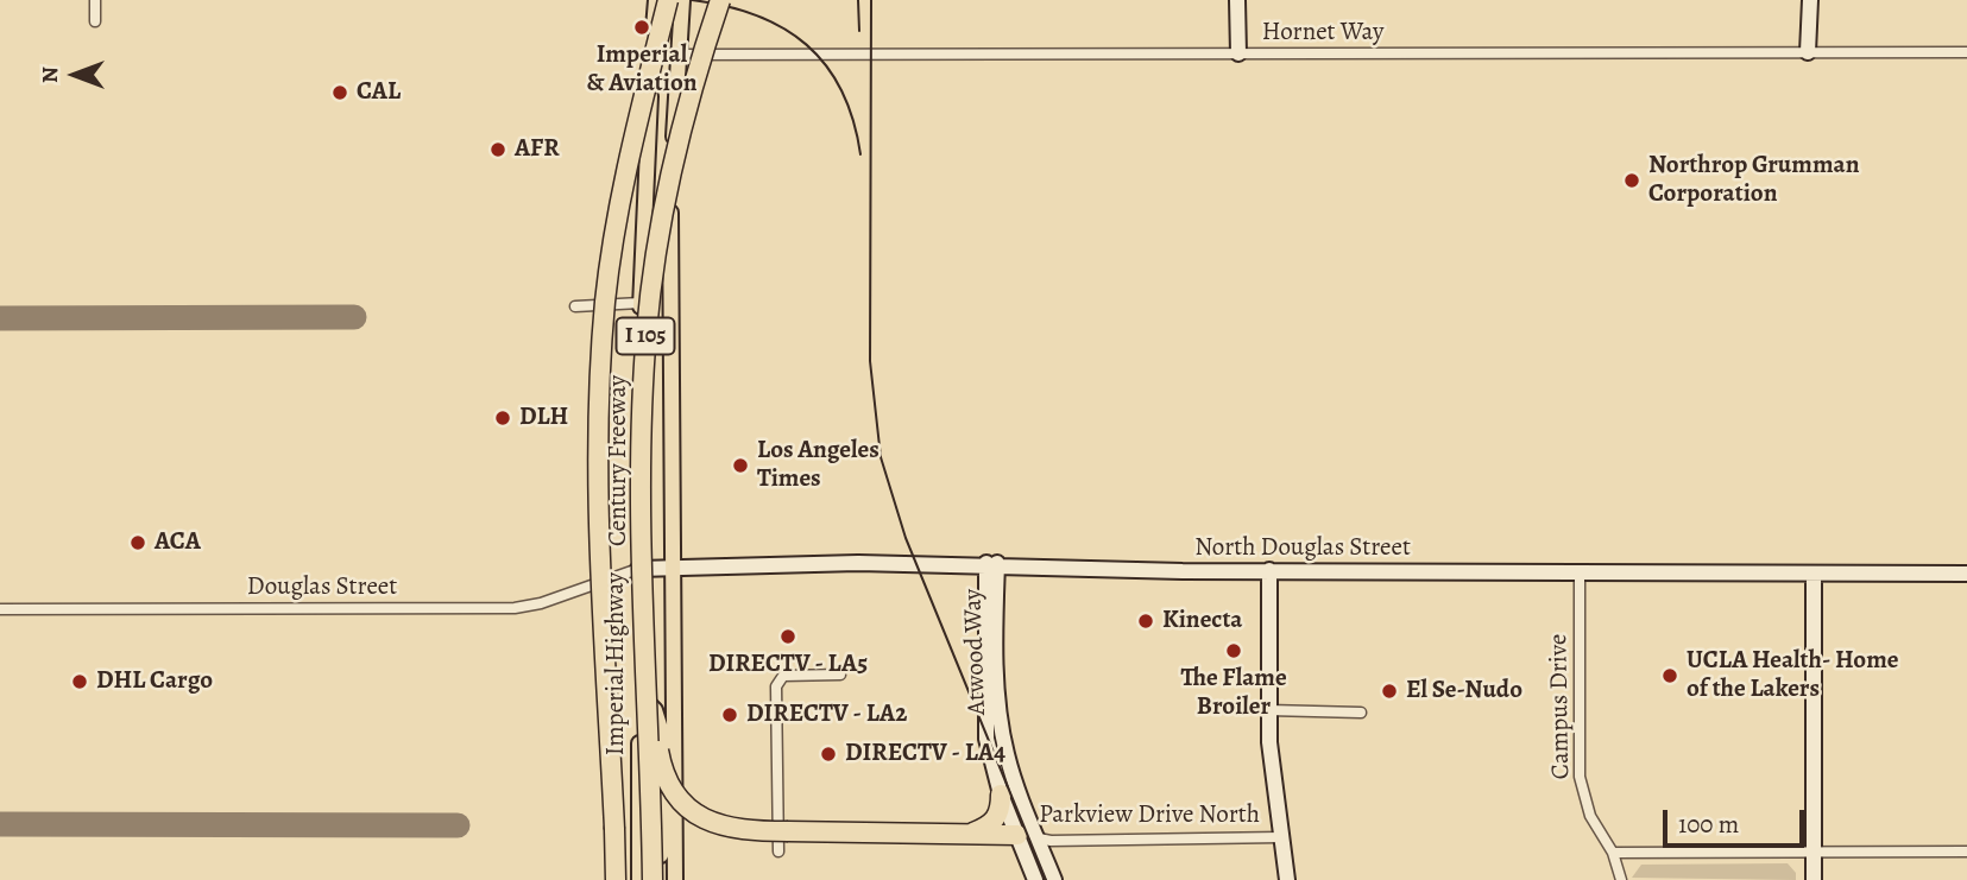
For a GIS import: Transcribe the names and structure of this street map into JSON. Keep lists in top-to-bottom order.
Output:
{
  "streets": {
    "highway": ["I 105", "Century Freeway"],
    "main road": ["Imperial Highway"],
    "street": [
      "Hornet Way",
      "North Douglas Street",
      "Douglas Street",
      "Atwood Way",
      "Campus Drive",
      "Parkview Drive North"
    ]
  },
  "crossings": [
    ["Century Freeway", "Imperial Highway"],
    ["North Douglas Street", "Douglas Street"],
    ["North Douglas Street", "Atwood Way"],
    ["North Douglas Street", "Imperial Highway"],
    ["North Douglas Street", "Campus Drive"],
    ["Douglas Street", "Imperial Highway"],
    ["Atwood Way", "Parkview Drive North"]
  ],
  "places": [
    "Imperial & Aviation",
    "CAL",
    "AFR",
    "Northrop Grumman Corporation",
    "DLH",
    "Los Angeles Times",
    "ACA",
    "Kinecta",
    "DIRECTV - LA5",
    "The Flame Broiler",
    "UCLA Health- Home of the Lakers",
    "DHL Cargo",
    "El Se-Nudo",
    "DIRECTV - LA2",
    "DIRECTV - LA4"
  ],
  "scale_bar": "100 m",
  "north": "left"
}
